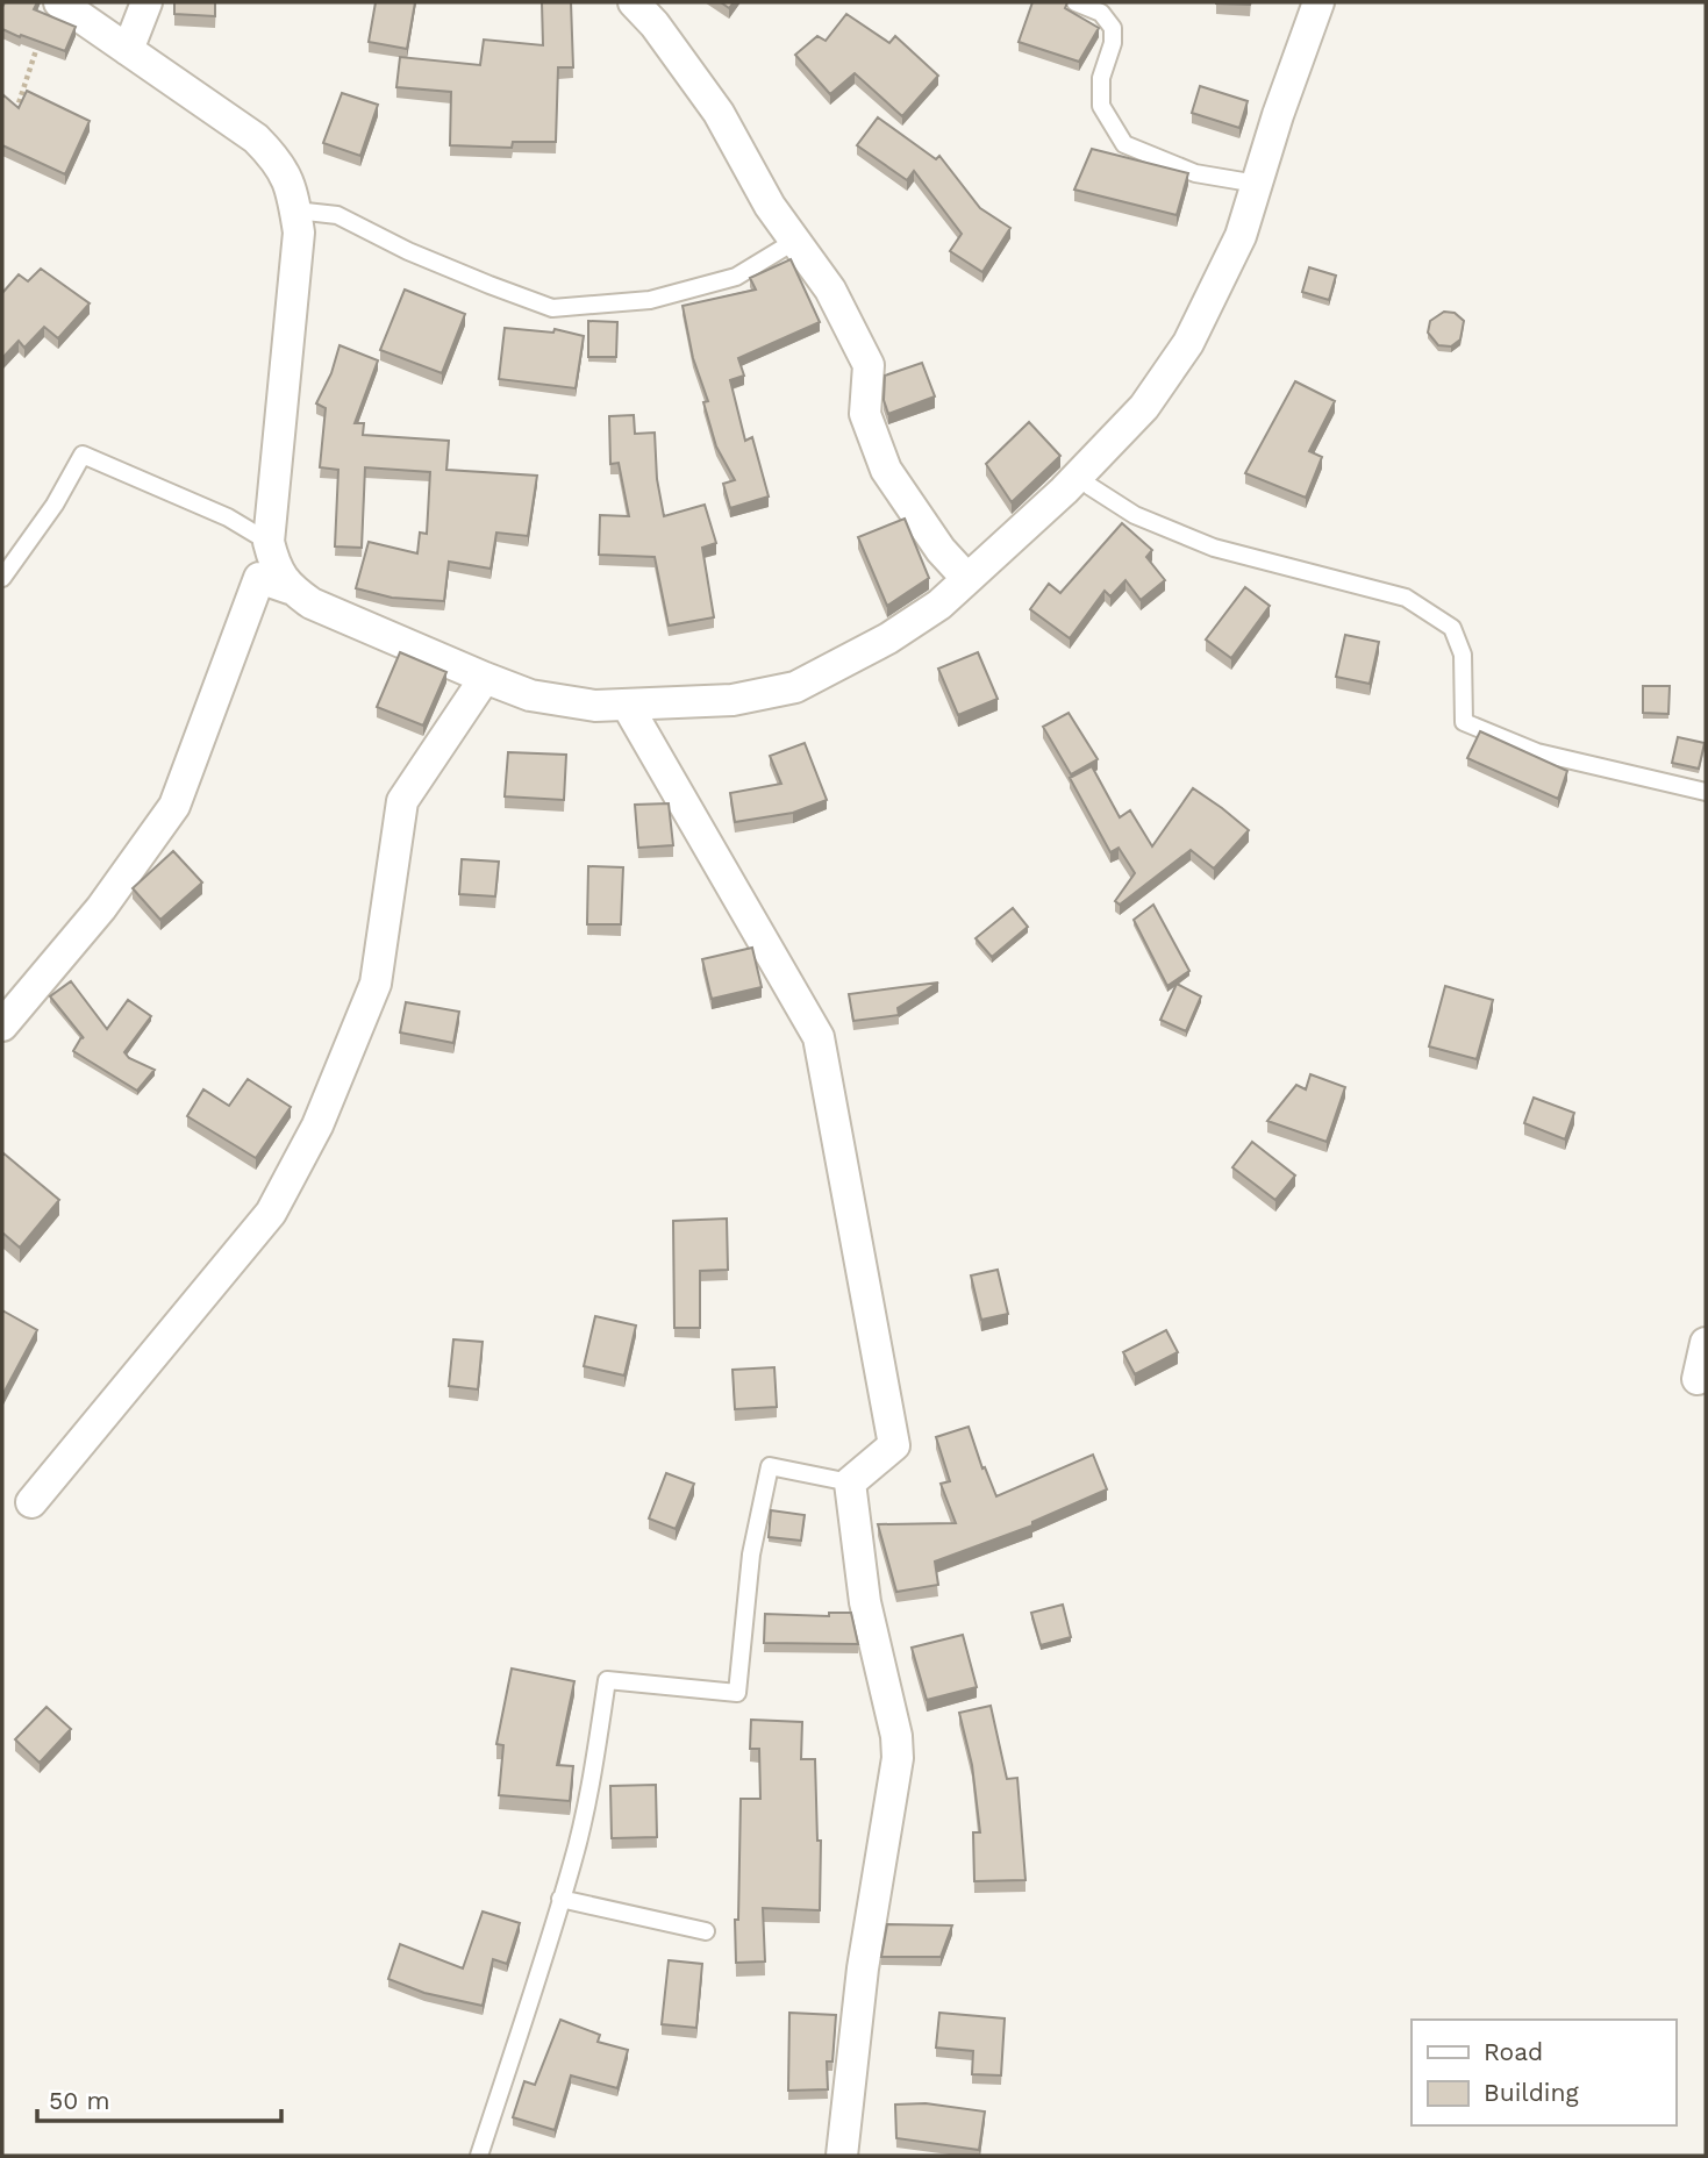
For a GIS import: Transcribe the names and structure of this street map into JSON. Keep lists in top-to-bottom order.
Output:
{
  "legend": ["Road", "Building"],
  "scale_bar": "50 m"
}
